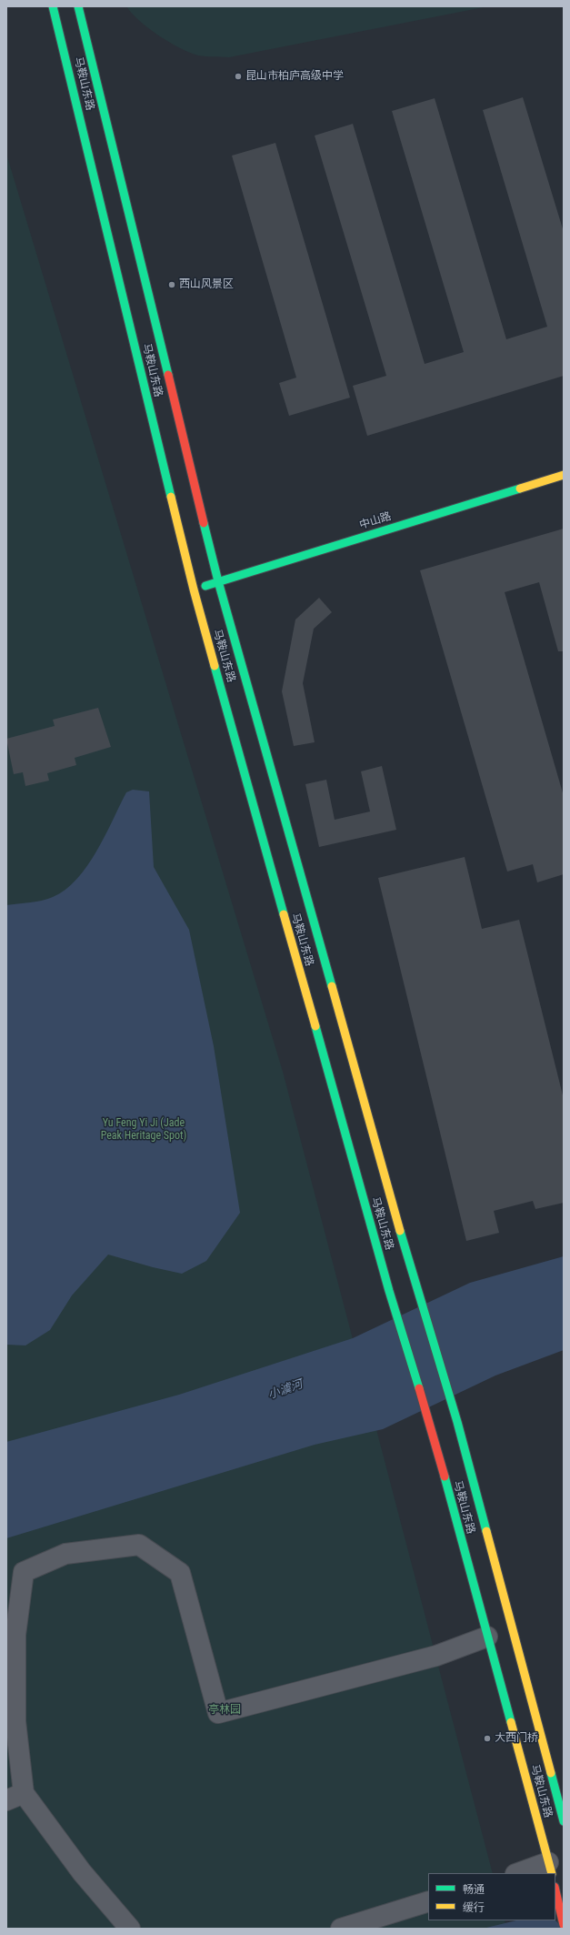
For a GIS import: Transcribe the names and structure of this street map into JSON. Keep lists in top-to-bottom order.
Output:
{
  "streets": {
    "main road": ["马鞍山东路", "中山路"]
  },
  "crossings": [
    ["马鞍山东路", "中山路"]
  ],
  "water": ["小澞河"],
  "parks": ["Yu Feng Yi Ji (Jade Peak Heritage Spot)", "亭林园"],
  "places": ["昆山市柏庐高级中学", "西山风景区", "大西门桥"],
  "legend": ["畅通", "缓行"]
}
